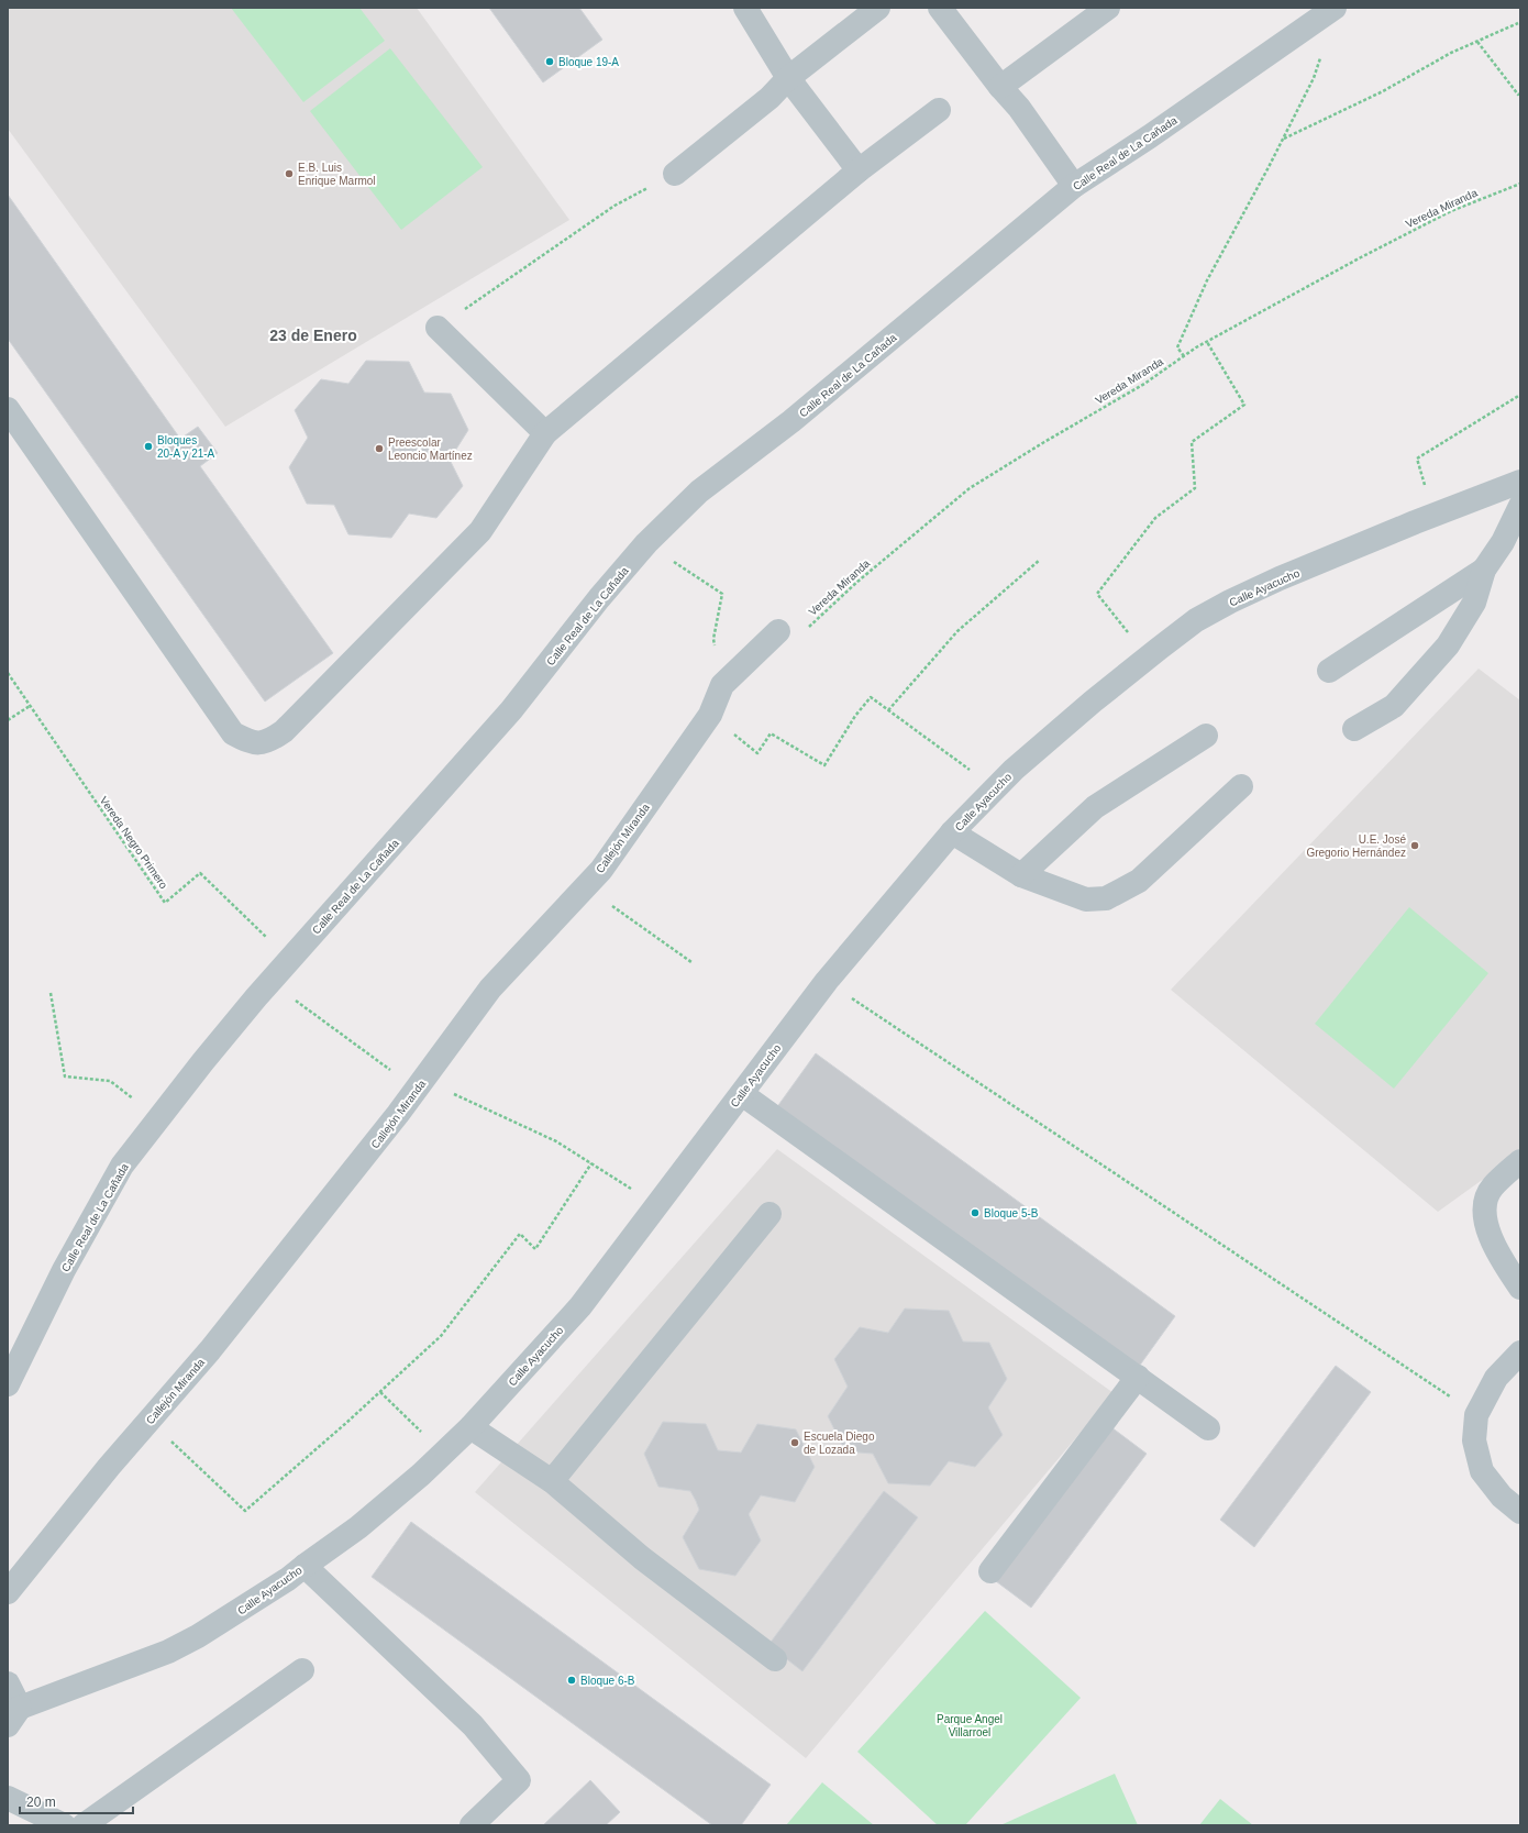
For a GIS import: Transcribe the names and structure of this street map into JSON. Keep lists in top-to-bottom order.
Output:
{
  "streets": {
    "street": ["Calle Real de La Cañada", "Calle Ayacucho", "Callejón Miranda"],
    "path": ["Vereda Miranda", "Vereda Negro Primero"]
  },
  "crossings": [
    ["Calle Real de La Cañada", "Vereda Negro Primero"],
    ["Vereda Miranda", "Callejón Miranda"]
  ],
  "districts": ["23 de Enero"],
  "parks": ["Parque Angel Villarroel"],
  "places": [
    "Bloque 19-A",
    "E.B. Luis Enrique Marmol",
    "Bloques 20-A y 21-A",
    "Preescolar Leoncio Martínez",
    "U.E. José Gregorio Hernández",
    "Bloque 5-B",
    "Escuela Diego de Lozada",
    "Bloque 6-B"
  ],
  "scale_bar": "20 m"
}
